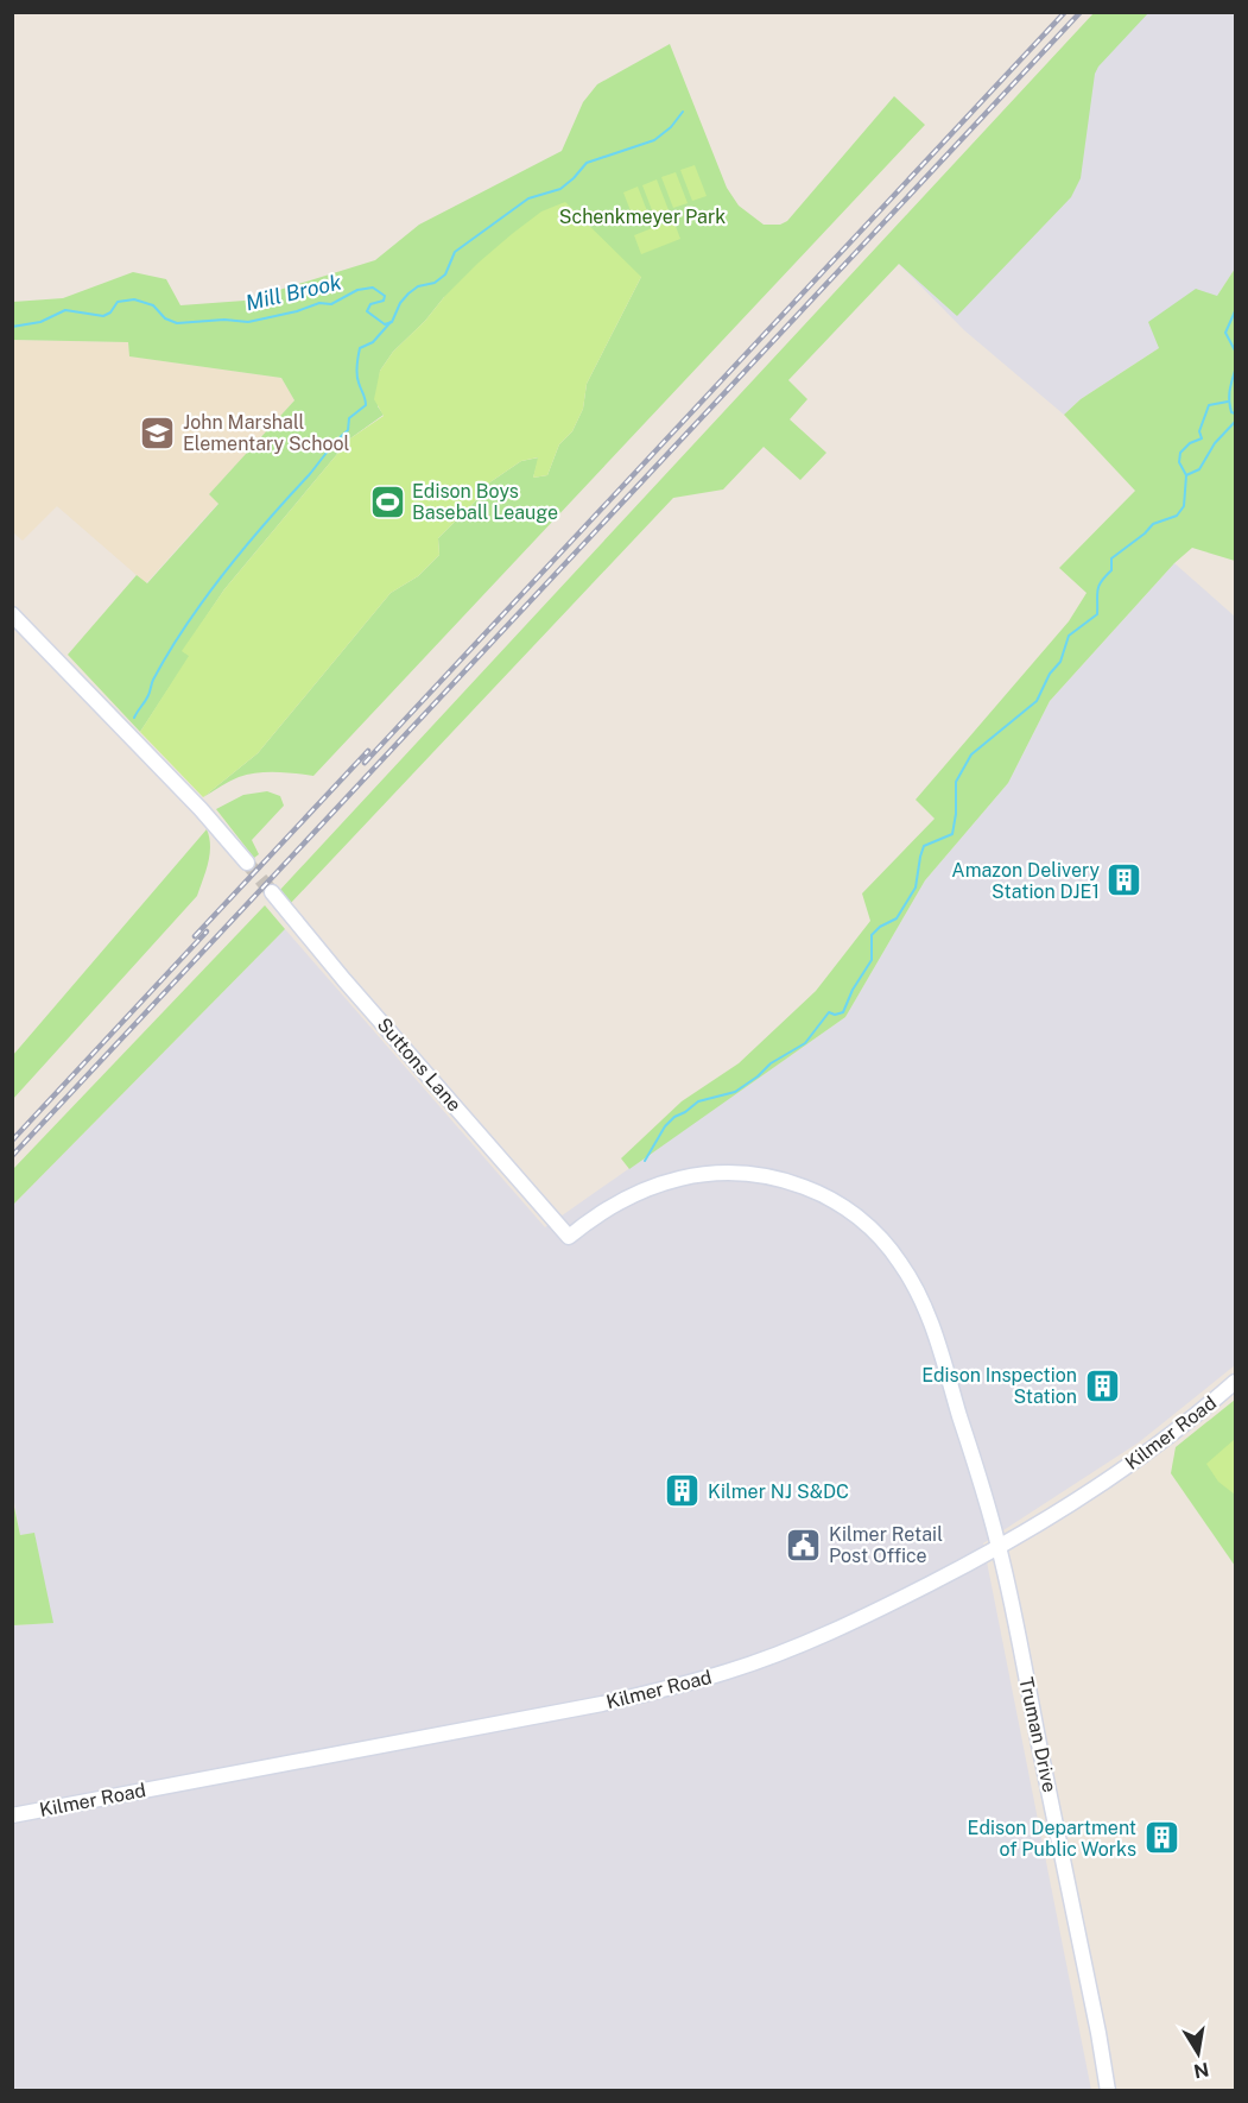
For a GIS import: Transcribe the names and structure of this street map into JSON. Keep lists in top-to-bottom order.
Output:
{
  "streets": {
    "street": ["Suttons Lane", "Kilmer Road", "Truman Drive"]
  },
  "crossings": [
    ["Suttons Lane", "Truman Drive"],
    ["Kilmer Road", "Truman Drive"]
  ],
  "water": ["Mill Brook"],
  "parks": ["Schenkmeyer Park"],
  "places": {
    "school or university": ["John Marshall Elementary School"],
    "sports": ["Edison Boys Baseball Leauge"],
    "building": [
      "Amazon Delivery Station DJE1",
      "Edison Inspection Station",
      "Kilmer NJ S&DC",
      "Edison Department of Public Works"
    ],
    "public building": ["Kilmer Retail Post Office"]
  },
  "north": "bottom"
}
